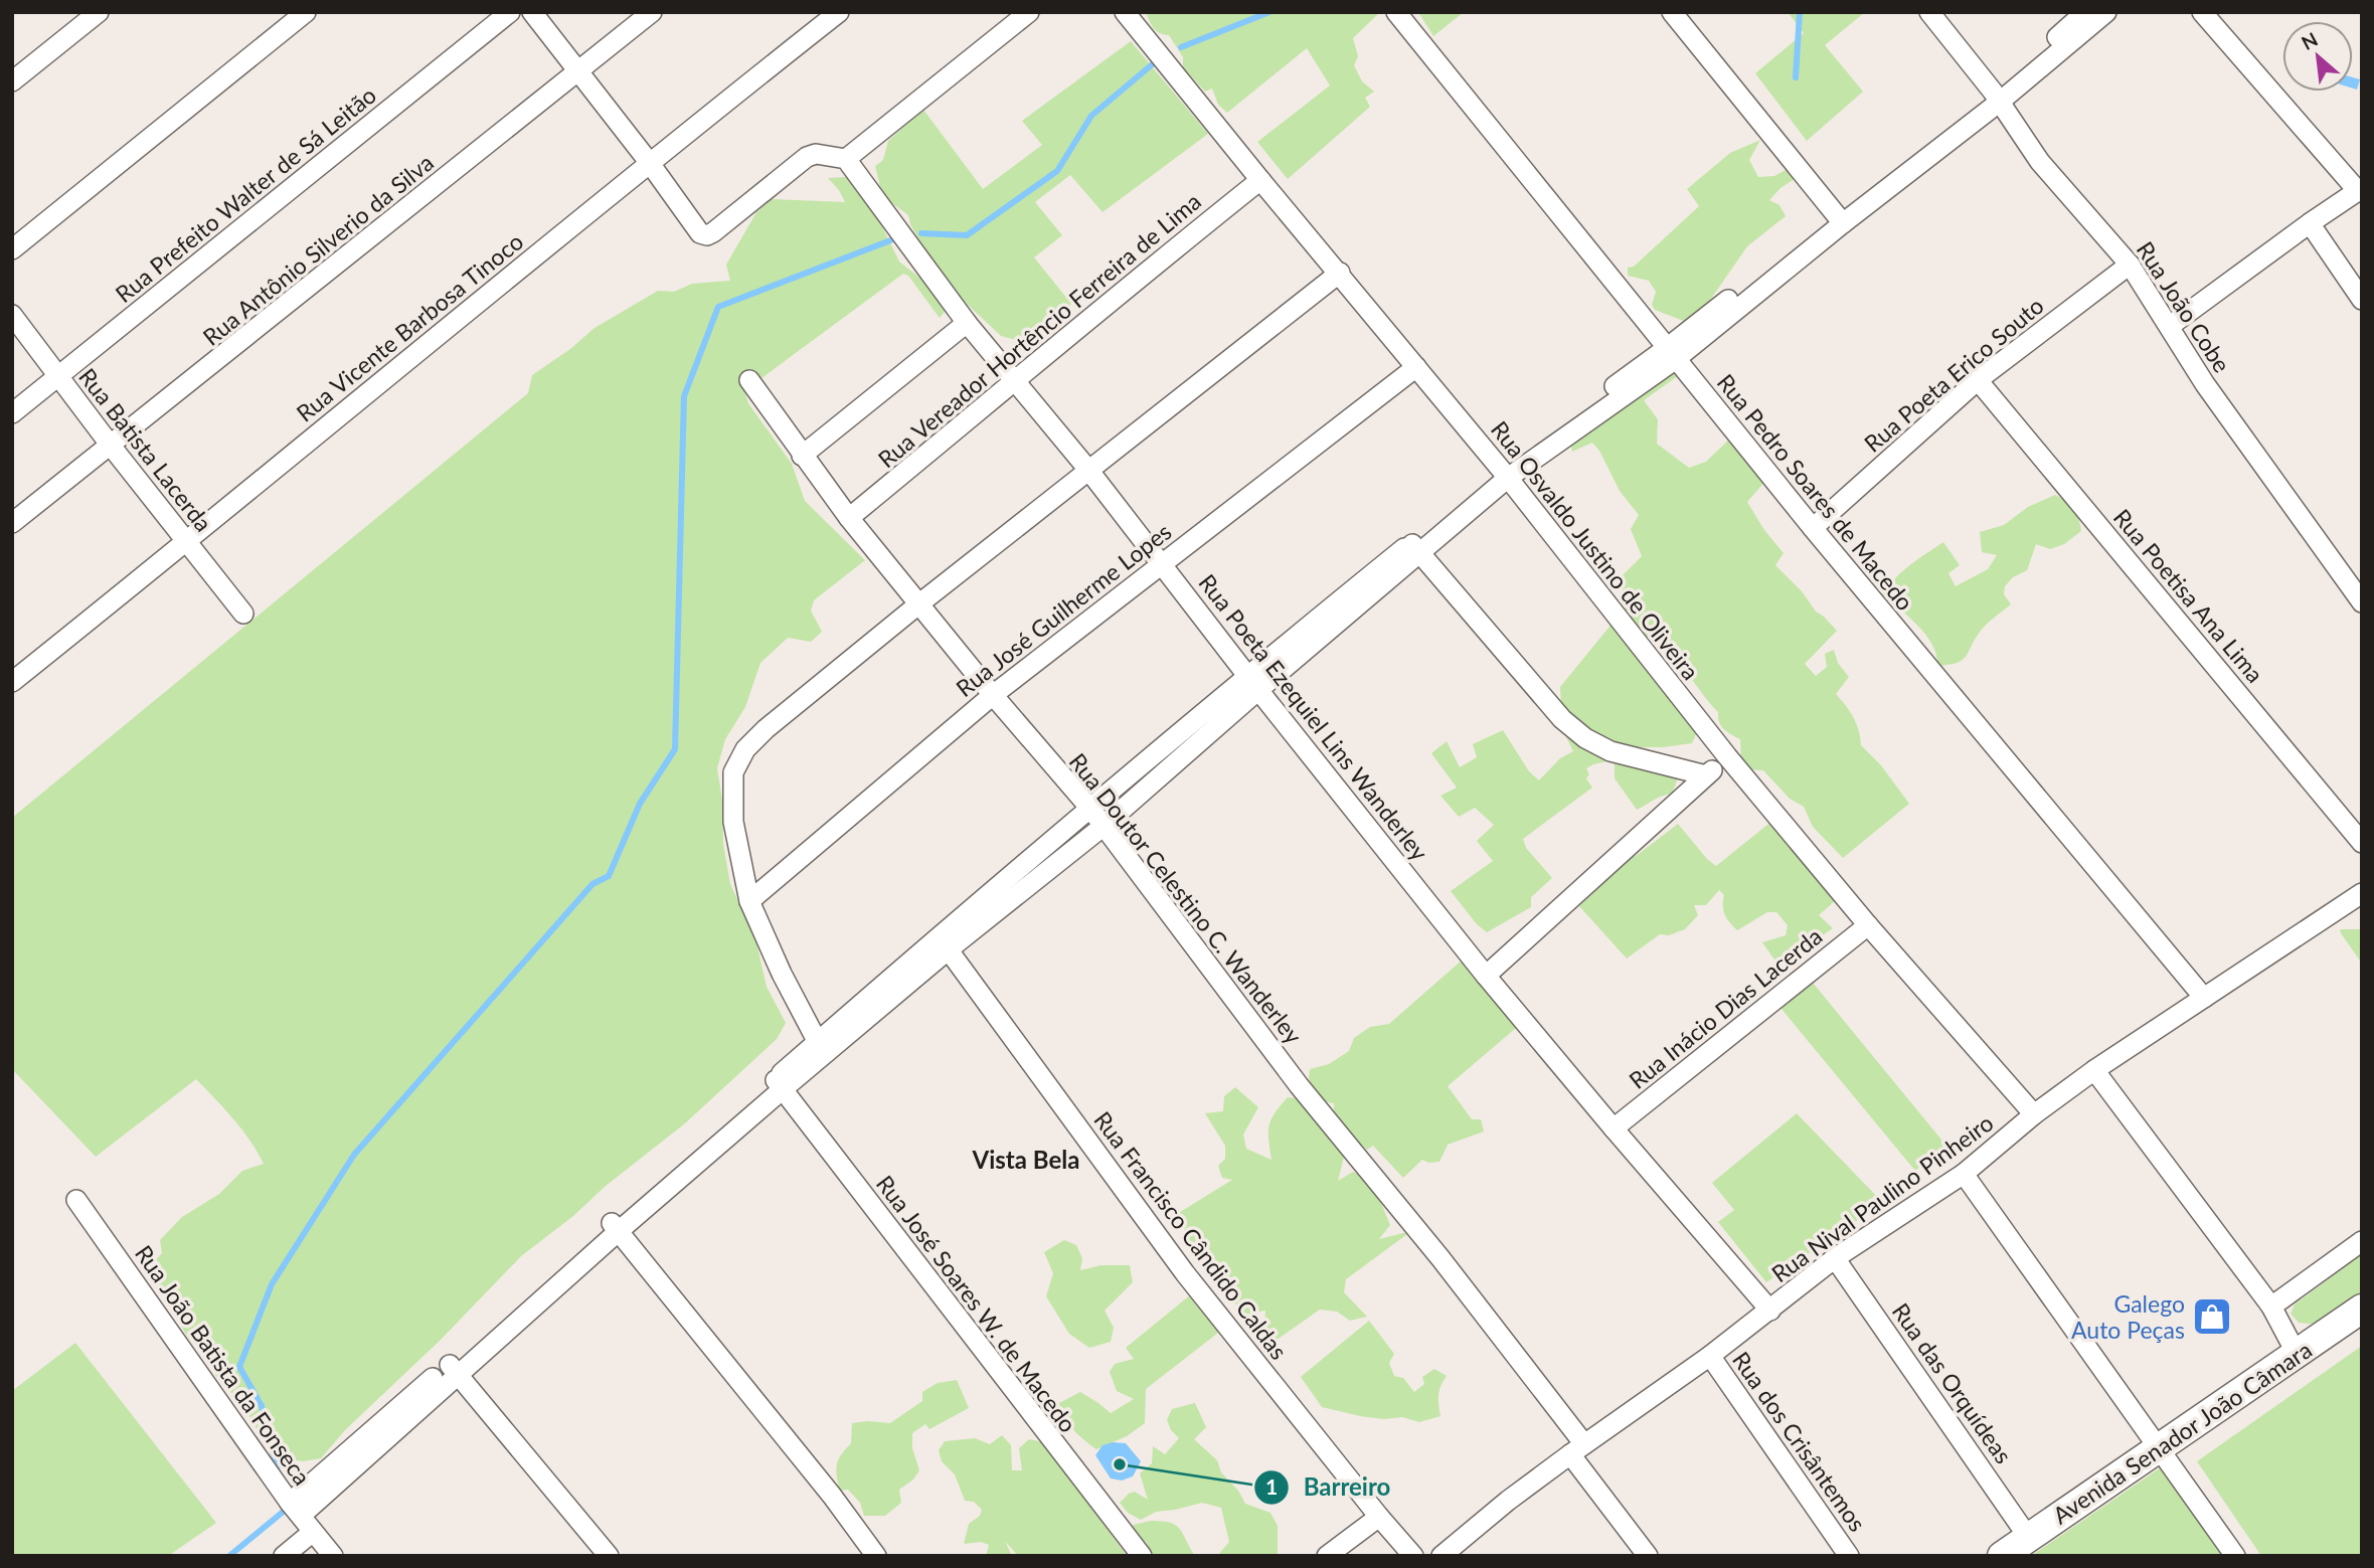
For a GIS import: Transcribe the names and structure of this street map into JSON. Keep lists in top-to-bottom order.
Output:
{
  "streets": {
    "main road": ["Avenida Senador João Câmara"],
    "street": [
      "Rua Prefeito Walter de Sá Leitão",
      "Rua Antônio Silverio da Silva",
      "Rua João Cobe",
      "Rua Vicente Barbosa Tinoco",
      "Rua Vereador Hortêncio Ferreira de Lima",
      "Rua Poeta Erico Souto",
      "Rua Batista Lacerda",
      "Rua Pedro Soares de Macedo",
      "Rua Osvaldo Justino de Oliveira",
      "Rua Poetisa Ana Lima",
      "Rua José Guilherme Lopes",
      "Rua Poeta Ezequiel Lins Wanderley",
      "Rua Doutor Celestino C. Wanderley",
      "Rua Inácio Dias Lacerda",
      "Rua Nival Paulino Pinheiro",
      "Rua Francisco Cândido Caldas",
      "Rua José Soares W. de Macedo",
      "Rua João Batista da Fonseca",
      "Rua das Orquídeas",
      "Rua dos Crisântemos"
    ]
  },
  "crossings": [
    ["Rua Prefeito Walter de Sá Leitão", "Rua Batista Lacerda"],
    ["Rua Antônio Silverio da Silva", "Rua Batista Lacerda"],
    ["Rua João Cobe", "Rua Poeta Erico Souto"],
    ["Rua Vicente Barbosa Tinoco", "Rua Batista Lacerda"],
    ["Rua Vereador Hortêncio Ferreira de Lima", "Rua Osvaldo Justino de Oliveira"],
    ["Rua Vereador Hortêncio Ferreira de Lima", "Rua Poeta Ezequiel Lins Wanderley"],
    ["Rua Vereador Hortêncio Ferreira de Lima", "Rua Doutor Celestino C. Wanderley"],
    ["Rua Poeta Erico Souto", "Rua Pedro Soares de Macedo"],
    ["Rua Poeta Erico Souto", "Rua Poetisa Ana Lima"],
    ["Rua Pedro Soares de Macedo", "Rua Nival Paulino Pinheiro"],
    ["Rua Osvaldo Justino de Oliveira", "Rua José Guilherme Lopes"],
    ["Rua Osvaldo Justino de Oliveira", "Rua Inácio Dias Lacerda"],
    ["Rua Osvaldo Justino de Oliveira", "Rua Nival Paulino Pinheiro"],
    ["Rua José Guilherme Lopes", "Rua Poeta Ezequiel Lins Wanderley"],
    ["Rua José Guilherme Lopes", "Rua Doutor Celestino C. Wanderley"],
    ["Rua Poeta Ezequiel Lins Wanderley", "Rua Inácio Dias Lacerda"],
    ["Rua Poeta Ezequiel Lins Wanderley", "Rua Nival Paulino Pinheiro"],
    ["Rua Doutor Celestino C. Wanderley", "Rua Nival Paulino Pinheiro"],
    ["Rua Nival Paulino Pinheiro", "Rua das Orquídeas"],
    ["Rua Nival Paulino Pinheiro", "Rua dos Crisântemos"],
    ["Rua das Orquídeas", "Avenida Senador João Câmara"]
  ],
  "districts": ["Vista Bela"],
  "places": {
    "shop": ["Galego Auto Peças"],
    "other": ["Barreiro"]
  },
  "north": "top left"
}
